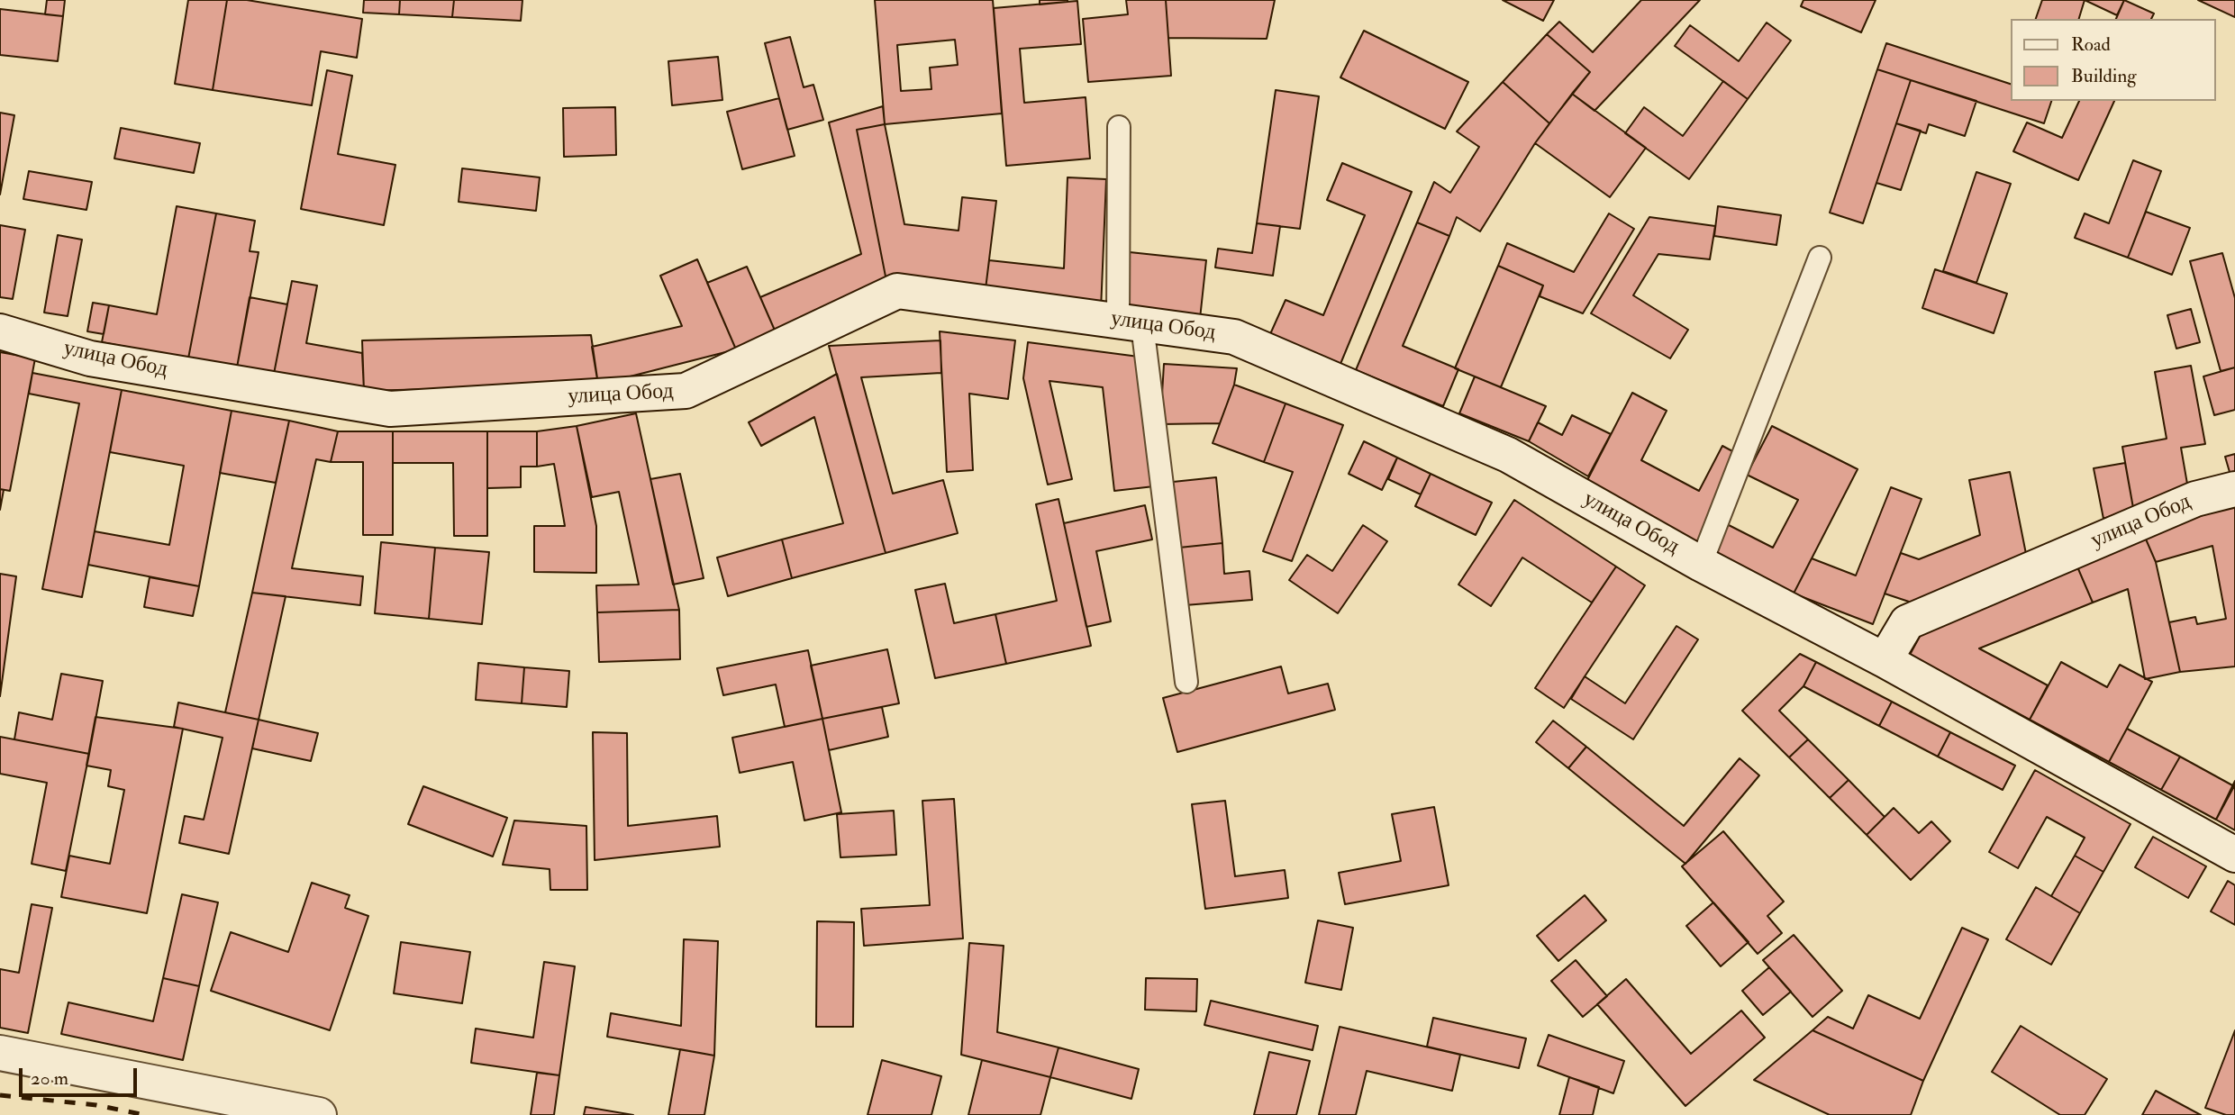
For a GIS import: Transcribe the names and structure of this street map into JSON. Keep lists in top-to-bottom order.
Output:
{
  "streets": {
    "street": ["улица Обод"]
  },
  "legend": ["Road", "Building"],
  "scale_bar": "20 m"
}
